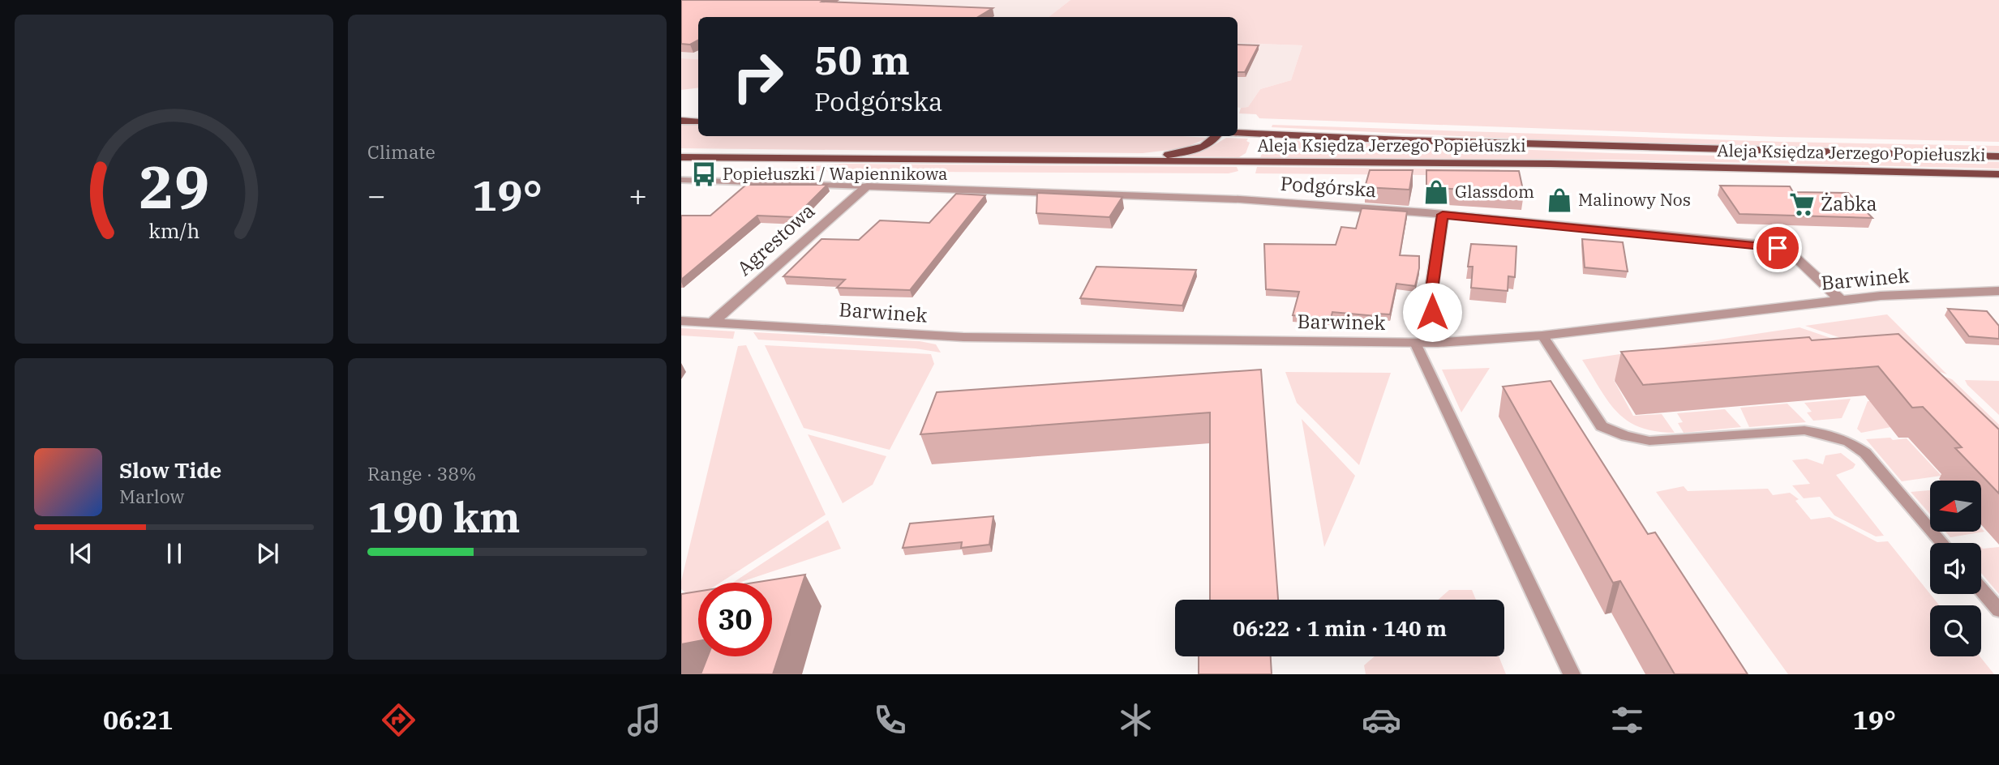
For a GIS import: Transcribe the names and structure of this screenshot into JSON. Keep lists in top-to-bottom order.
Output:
{
  "streets": {
    "main road": ["Aleja Księdza Jerzego Popiełuszki"],
    "street": ["Podgórska", "Agrestowa", "Barwinek"]
  },
  "crossings": [
    ["Podgórska", "Agrestowa"],
    ["Podgórska", "Barwinek"],
    ["Agrestowa", "Barwinek"]
  ],
  "places": {
    "bus stop": ["Popiełuszki / Wapiennikowa"],
    "shop": ["Glassdom", "Malinowy Nos"],
    "supermarket": ["Żabka"]
  },
  "north": "left",
  "page": {
    "tile": [
      "Climate",
      ["Range · 38%", "190 km"]
    ],
    "turn": ["50 m", "Podgórska"],
    "heat": ["−", "19°", "+"],
    "song": ["Slow Tide", "Marlow"],
    "limit": "30",
    "trip": "06:22 · 1 min · 140 m",
    "tabs": ["06:21", "19°"],
    "gauge": ["29", "km/h"]
  }
}
